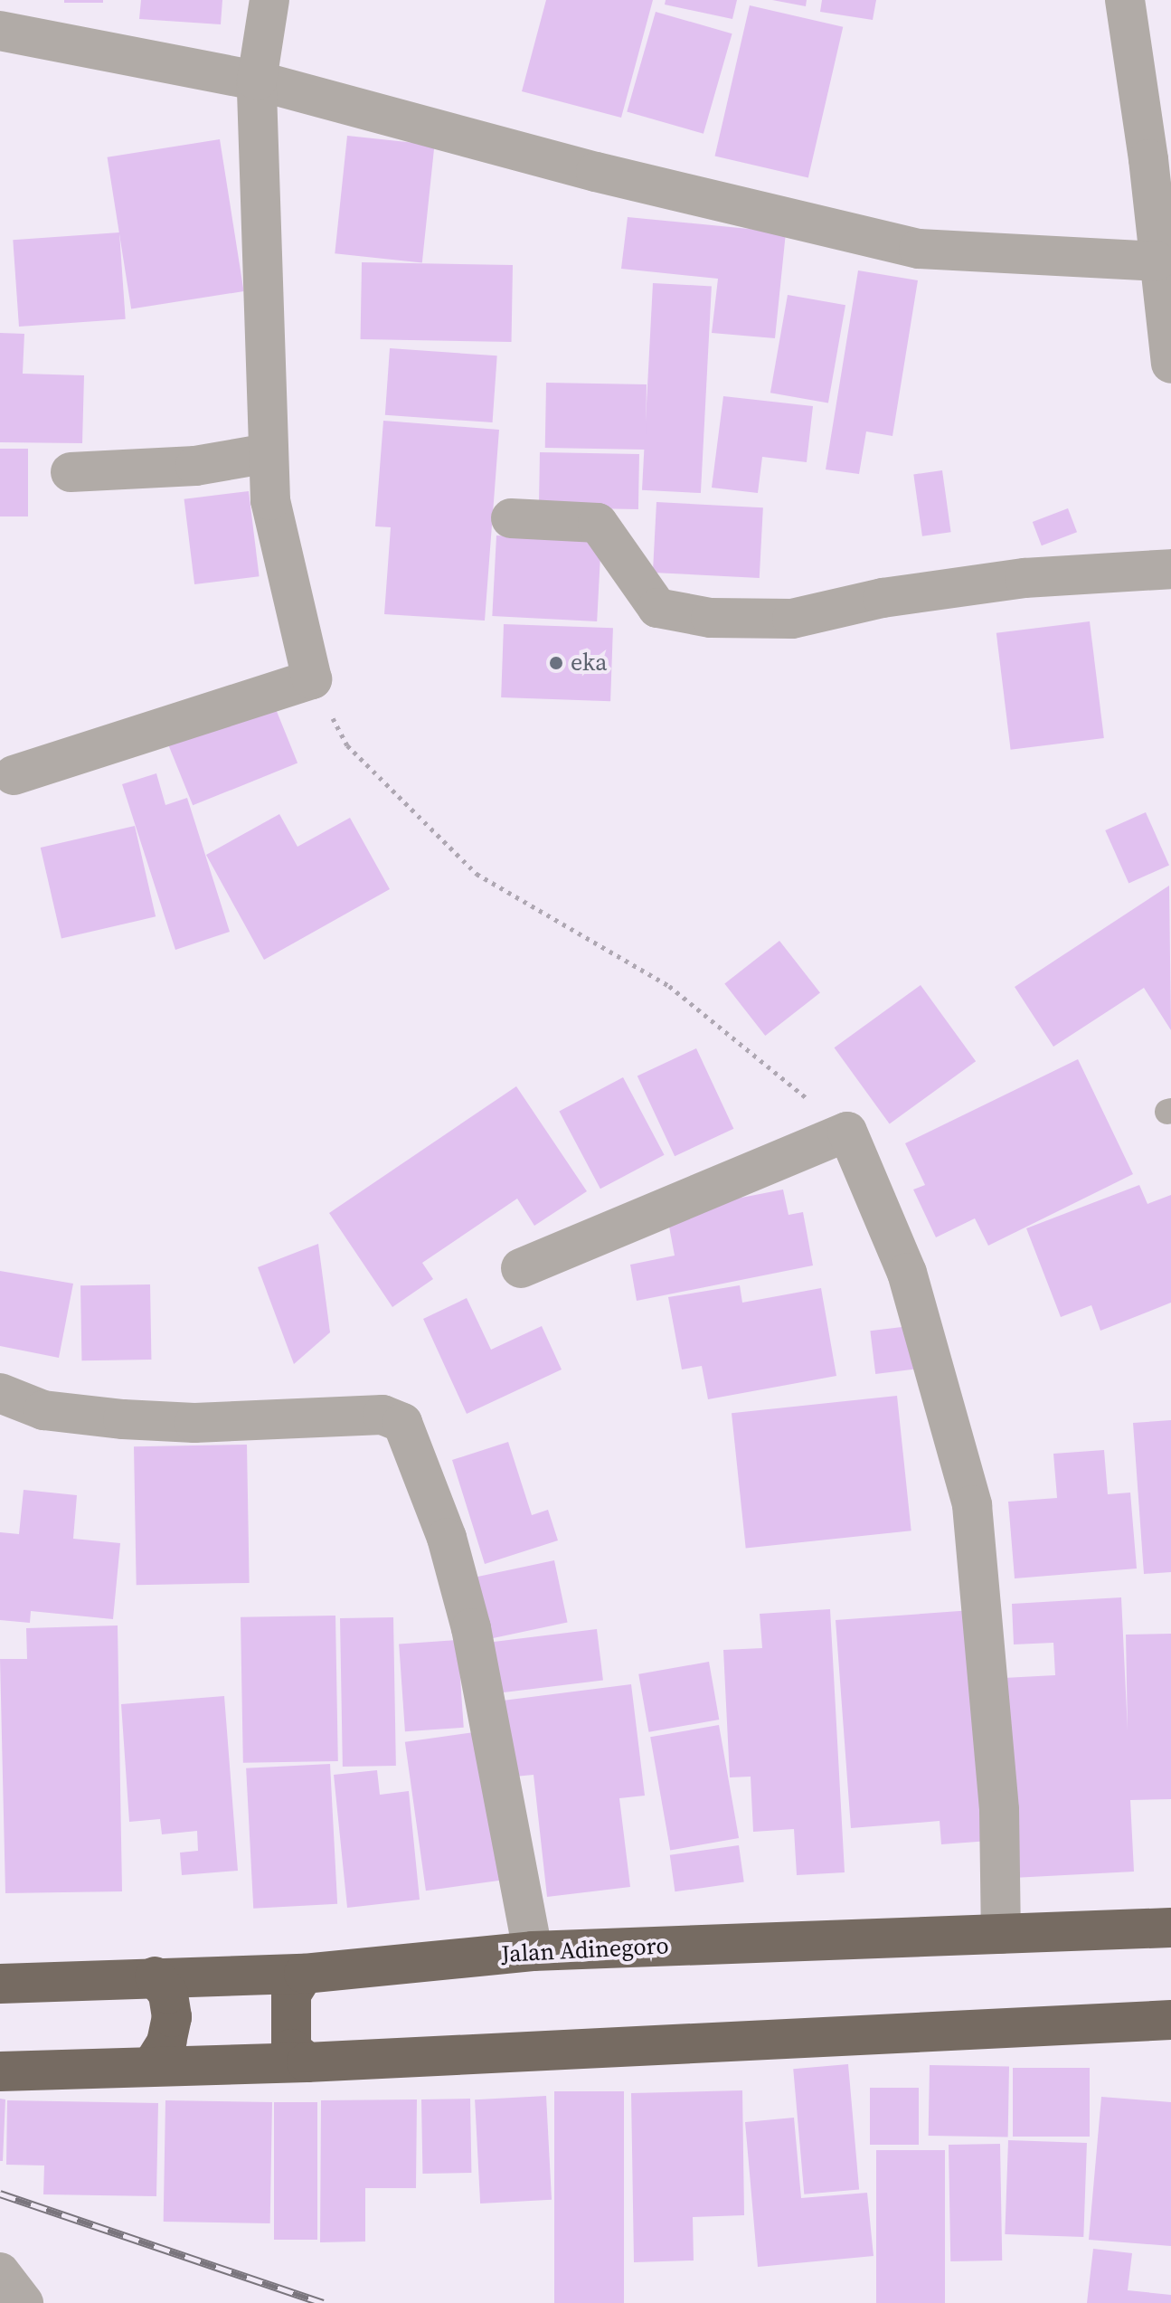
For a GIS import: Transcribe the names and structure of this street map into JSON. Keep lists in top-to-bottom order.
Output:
{
  "streets": {
    "highway": ["Jalan Adinegoro"]
  },
  "places": ["eka"]
}
